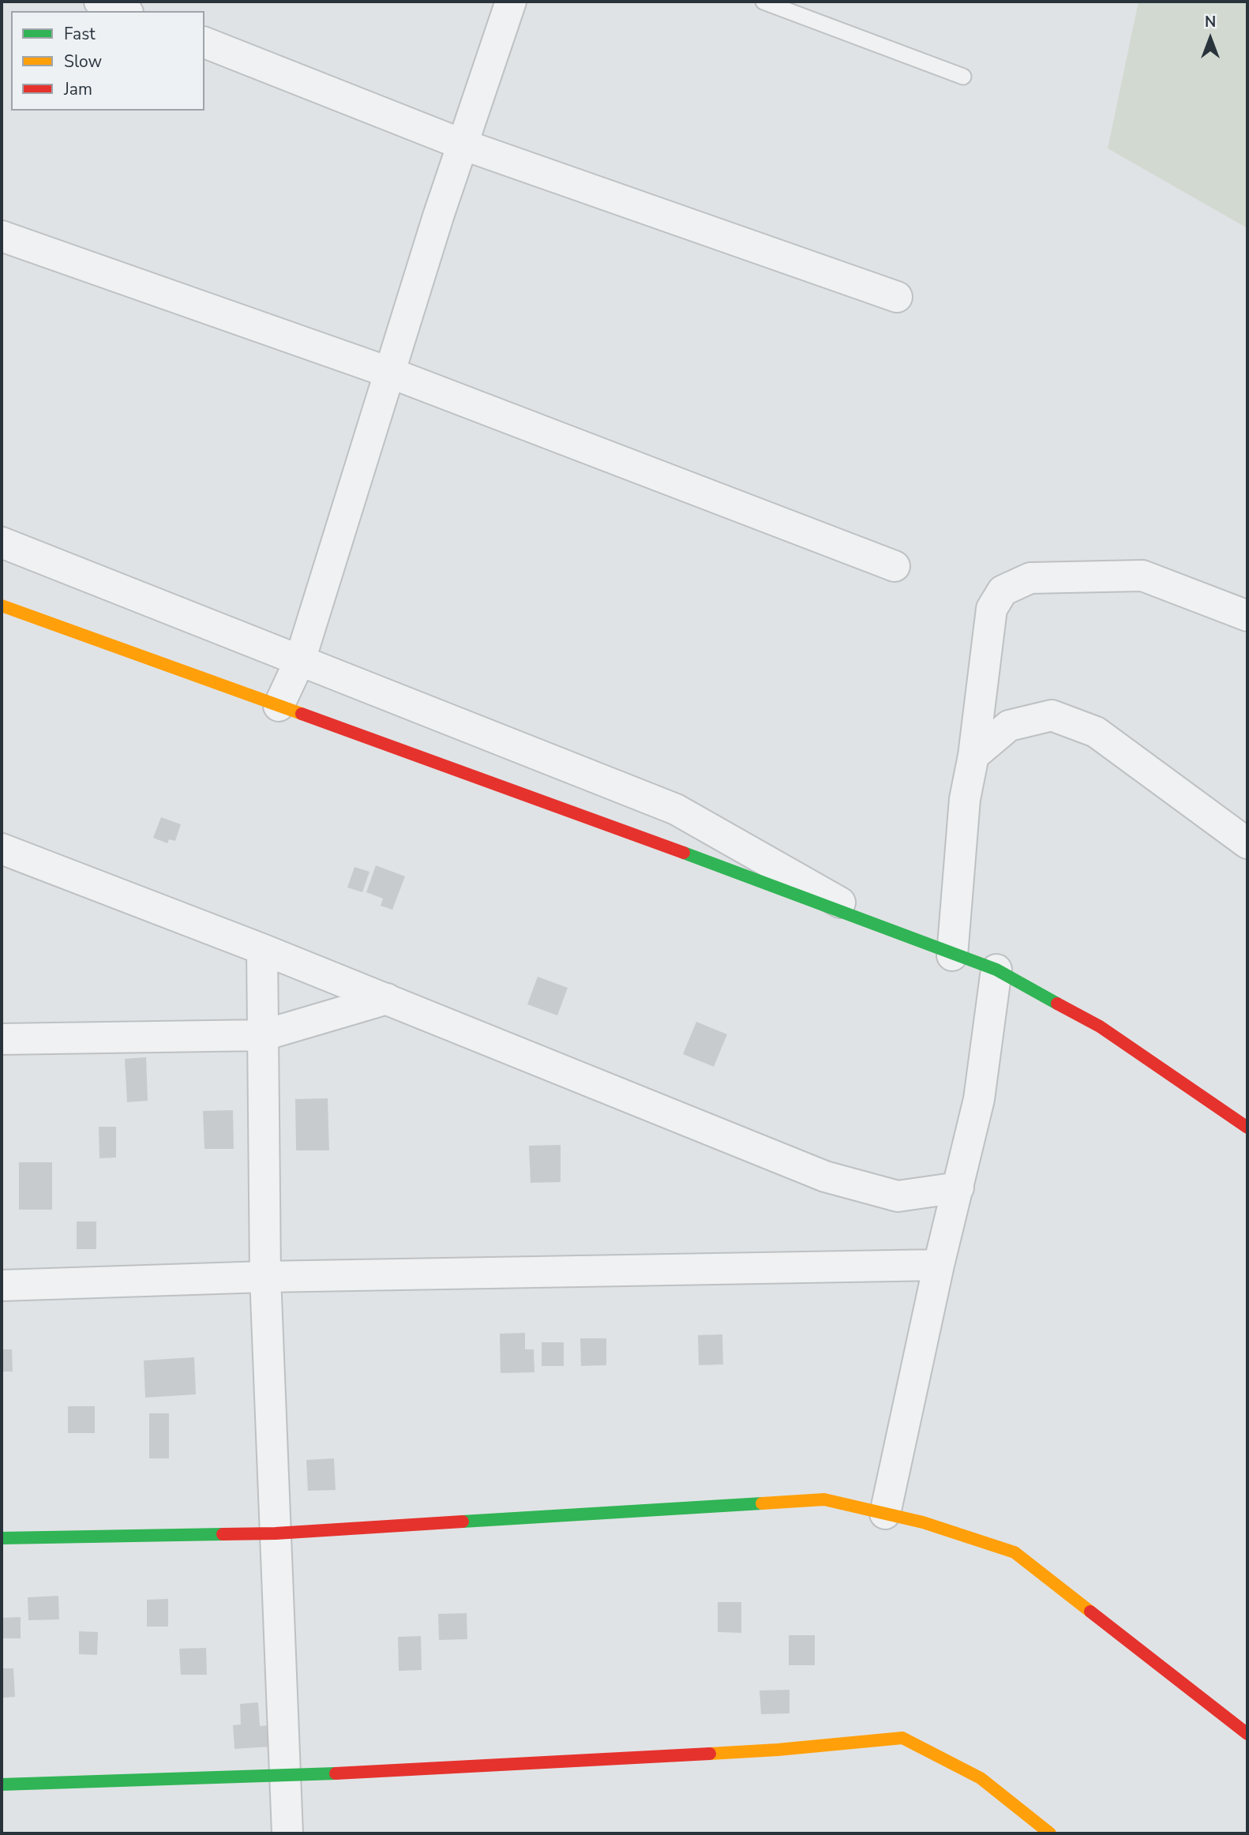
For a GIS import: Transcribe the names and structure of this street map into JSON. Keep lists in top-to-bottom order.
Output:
{
  "legend": ["Fast", "Slow", "Jam"],
  "north": "top"
}
